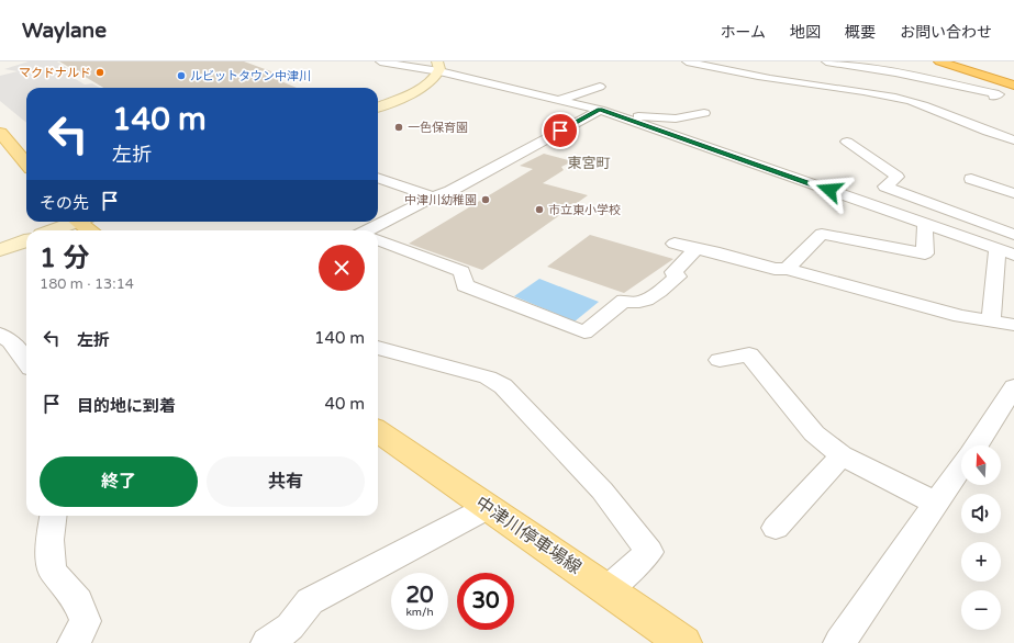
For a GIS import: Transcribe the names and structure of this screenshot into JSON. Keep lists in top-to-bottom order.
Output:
{
  "streets": {
    "main road": ["中津川停車場線"]
  },
  "districts": ["東宮町"],
  "places": [
    "マクドナルド",
    "ルビットタウン中津川",
    "一色保育園",
    "中津川幼稚園",
    "市立東小学校"
  ],
  "north": "top",
  "page": {
    "header": "Waylane",
    "nav": [
      "ホーム",
      "地図",
      "概要",
      "お問い合わせ"
    ],
    "turn": ["140 m", "左折"],
    "then": "その先",
    "heading": ["1 分", "180 m · 13:14"],
    "list": [
      {
        "name": "左折",
        "value": "140 m"
      },
      {
        "name": "目的地に到着",
        "value": "40 m"
      }
    ],
    "map_buttons": ["+", "−"],
    "buttons": ["終了", "共有"],
    "speed": "20 km/h",
    "limit": "30"
  }
}
